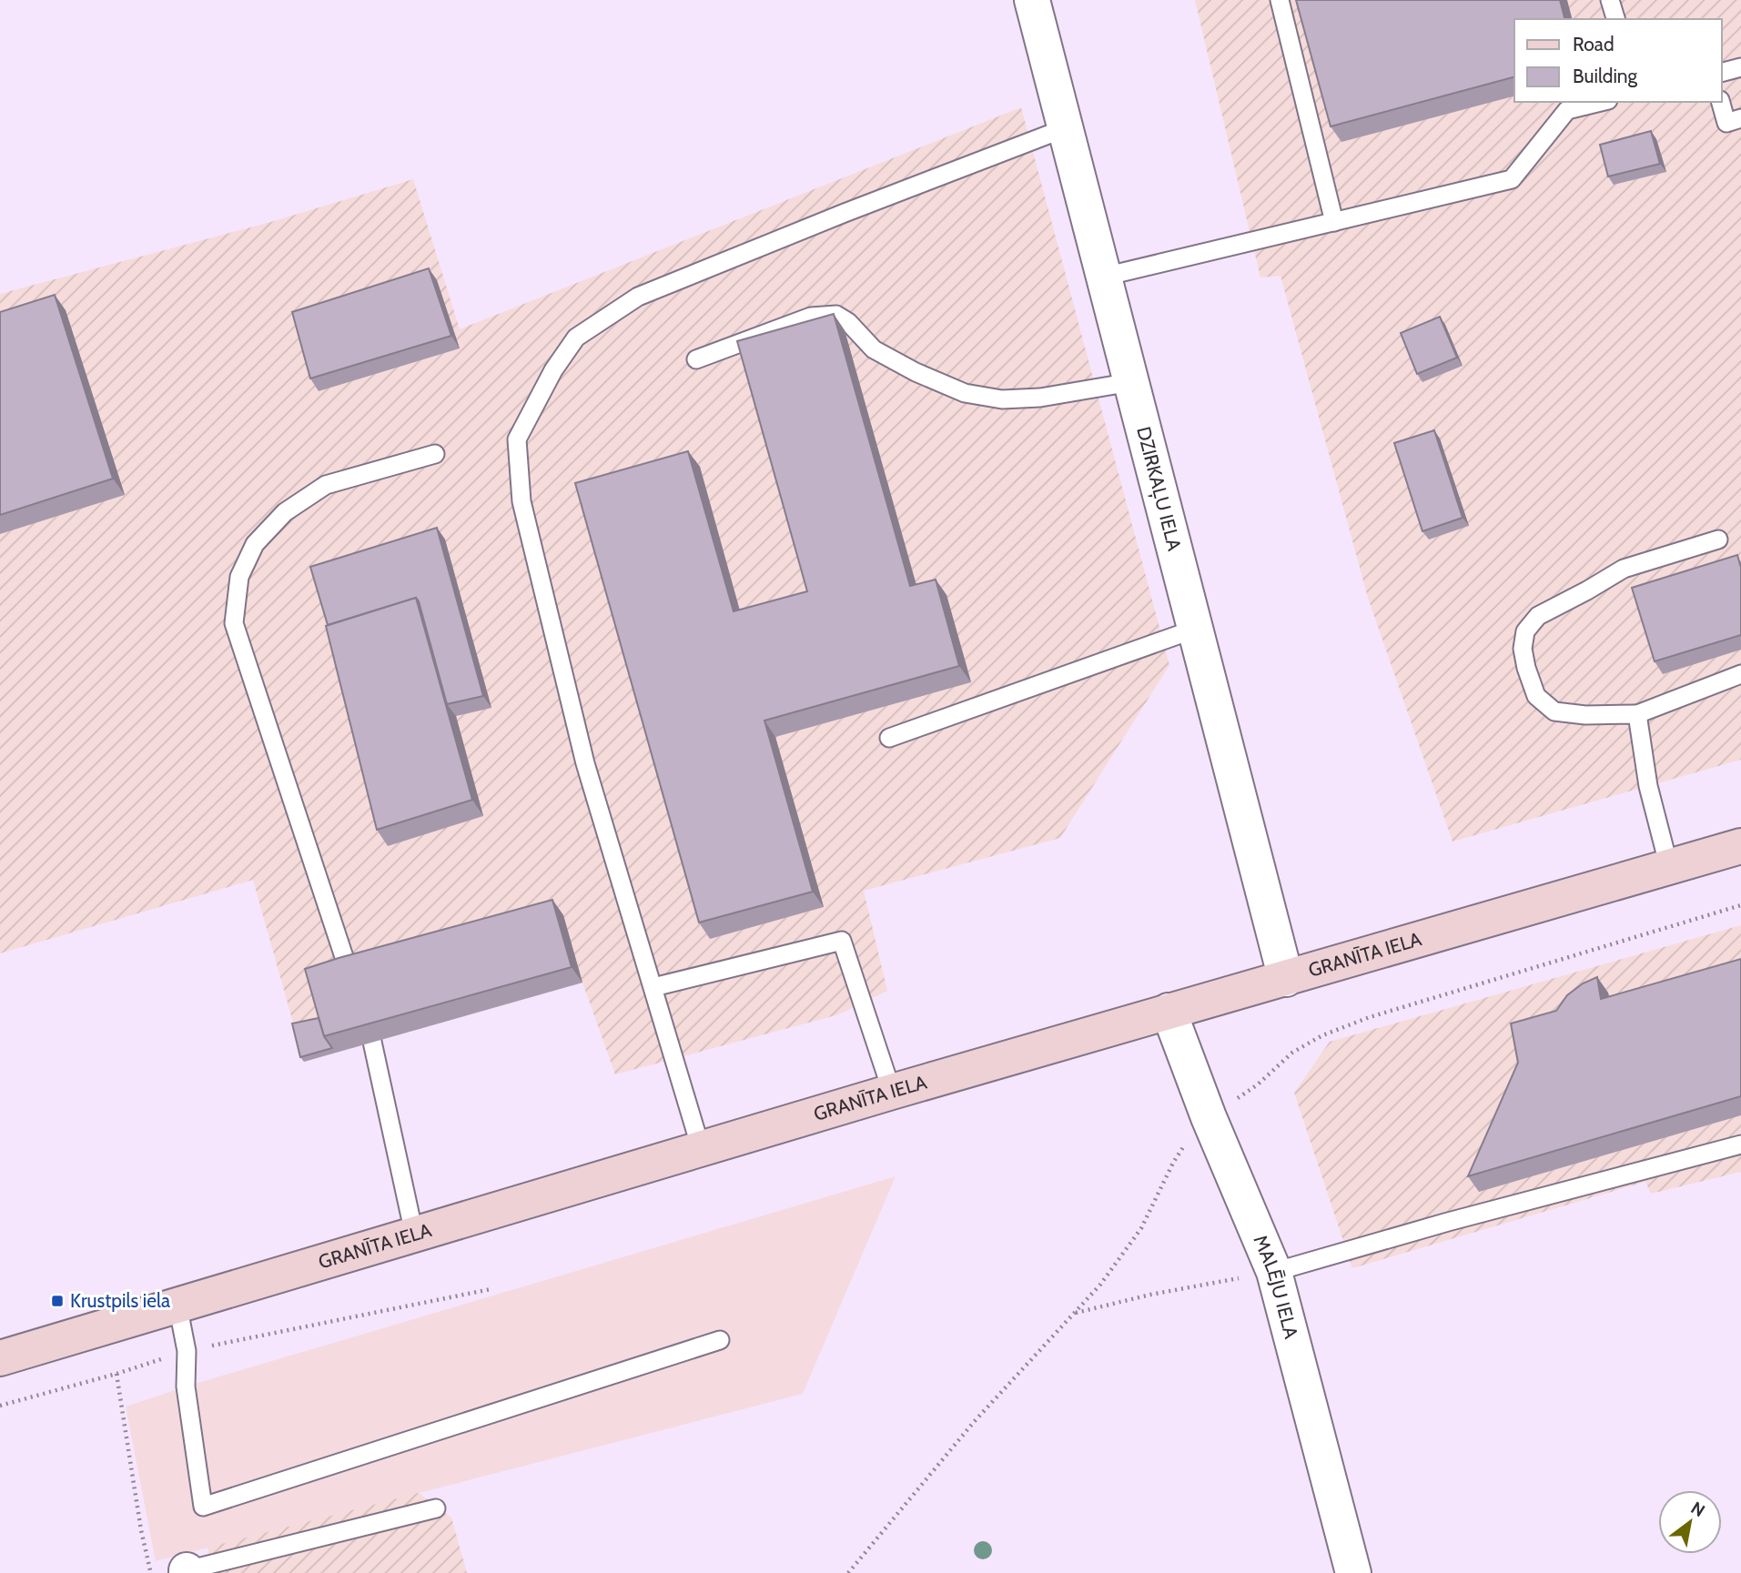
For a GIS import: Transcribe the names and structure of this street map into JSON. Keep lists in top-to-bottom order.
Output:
{
  "streets": {
    "main road": ["GRANĪTA IELA"],
    "street": ["DZIRKAĻU IELA", "MALĒJU IELA"]
  },
  "crossings": [
    ["DZIRKAĻU IELA", "GRANĪTA IELA"],
    ["GRANĪTA IELA", "MALĒJU IELA"]
  ],
  "places": {
    "transit": ["Krustpils iela"]
  },
  "legend": ["Road", "Building"],
  "north": "top right"
}
